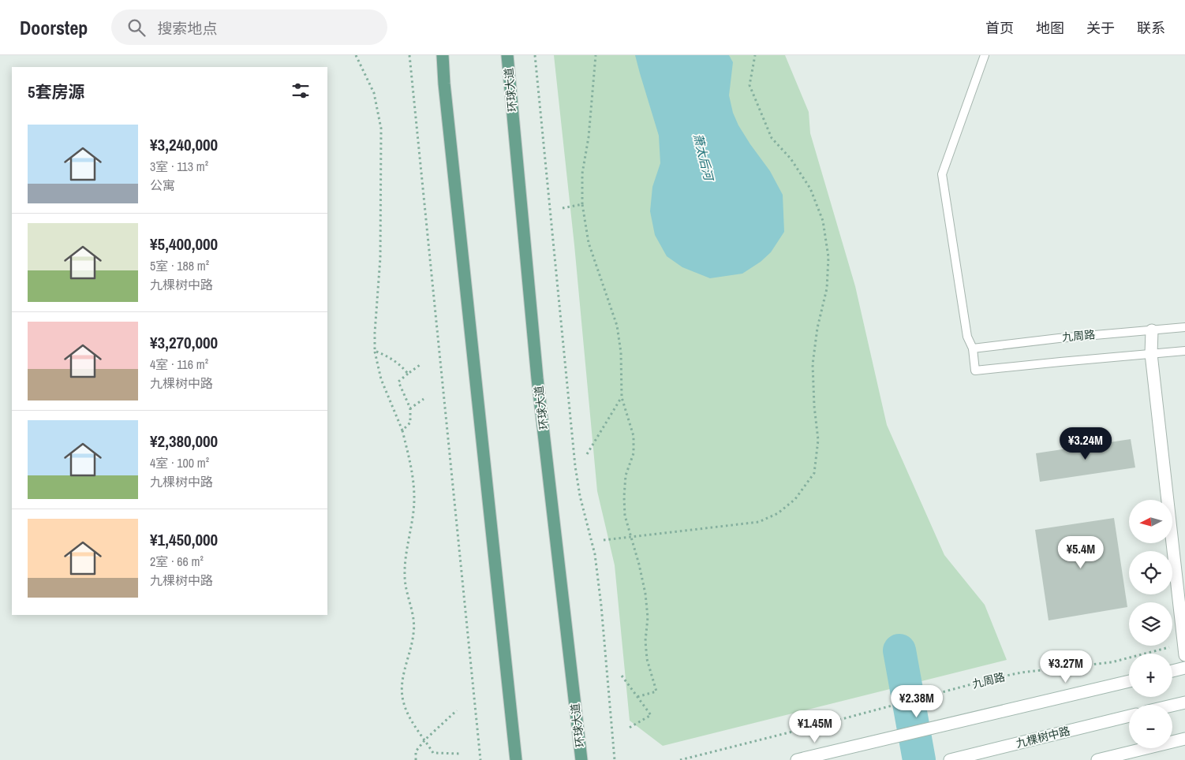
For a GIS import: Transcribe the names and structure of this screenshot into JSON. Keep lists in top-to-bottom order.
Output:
{
  "streets": {
    "main road": ["环球大道", "九棵树中路"],
    "lane": ["九周路"]
  },
  "water": ["萧太后河"],
  "north": "left",
  "page": {
    "header": "Doorstep",
    "search": "搜索地点",
    "nav": [
      "首页",
      "地图",
      "关于",
      "联系"
    ],
    "heading": "5套房源",
    "list": [
      {
        "name": "¥3,240,000",
        "note": "3室 · 113 m² · 公寓"
      },
      {
        "name": "¥5,400,000",
        "note": "5室 · 188 m² · 九棵树中路"
      },
      {
        "name": "¥3,270,000",
        "note": "4室 · 116 m² · 九棵树中路"
      },
      {
        "name": "¥2,380,000",
        "note": "4室 · 100 m² · 九棵树中路"
      },
      {
        "name": "¥1,450,000",
        "note": "2室 · 66 m² · 九棵树中路"
      }
    ],
    "price": [
      "¥3.24M",
      "¥5.4M",
      "¥3.27M",
      "¥2.38M",
      "¥1.45M"
    ],
    "map_buttons": ["+", "−"]
  }
}
